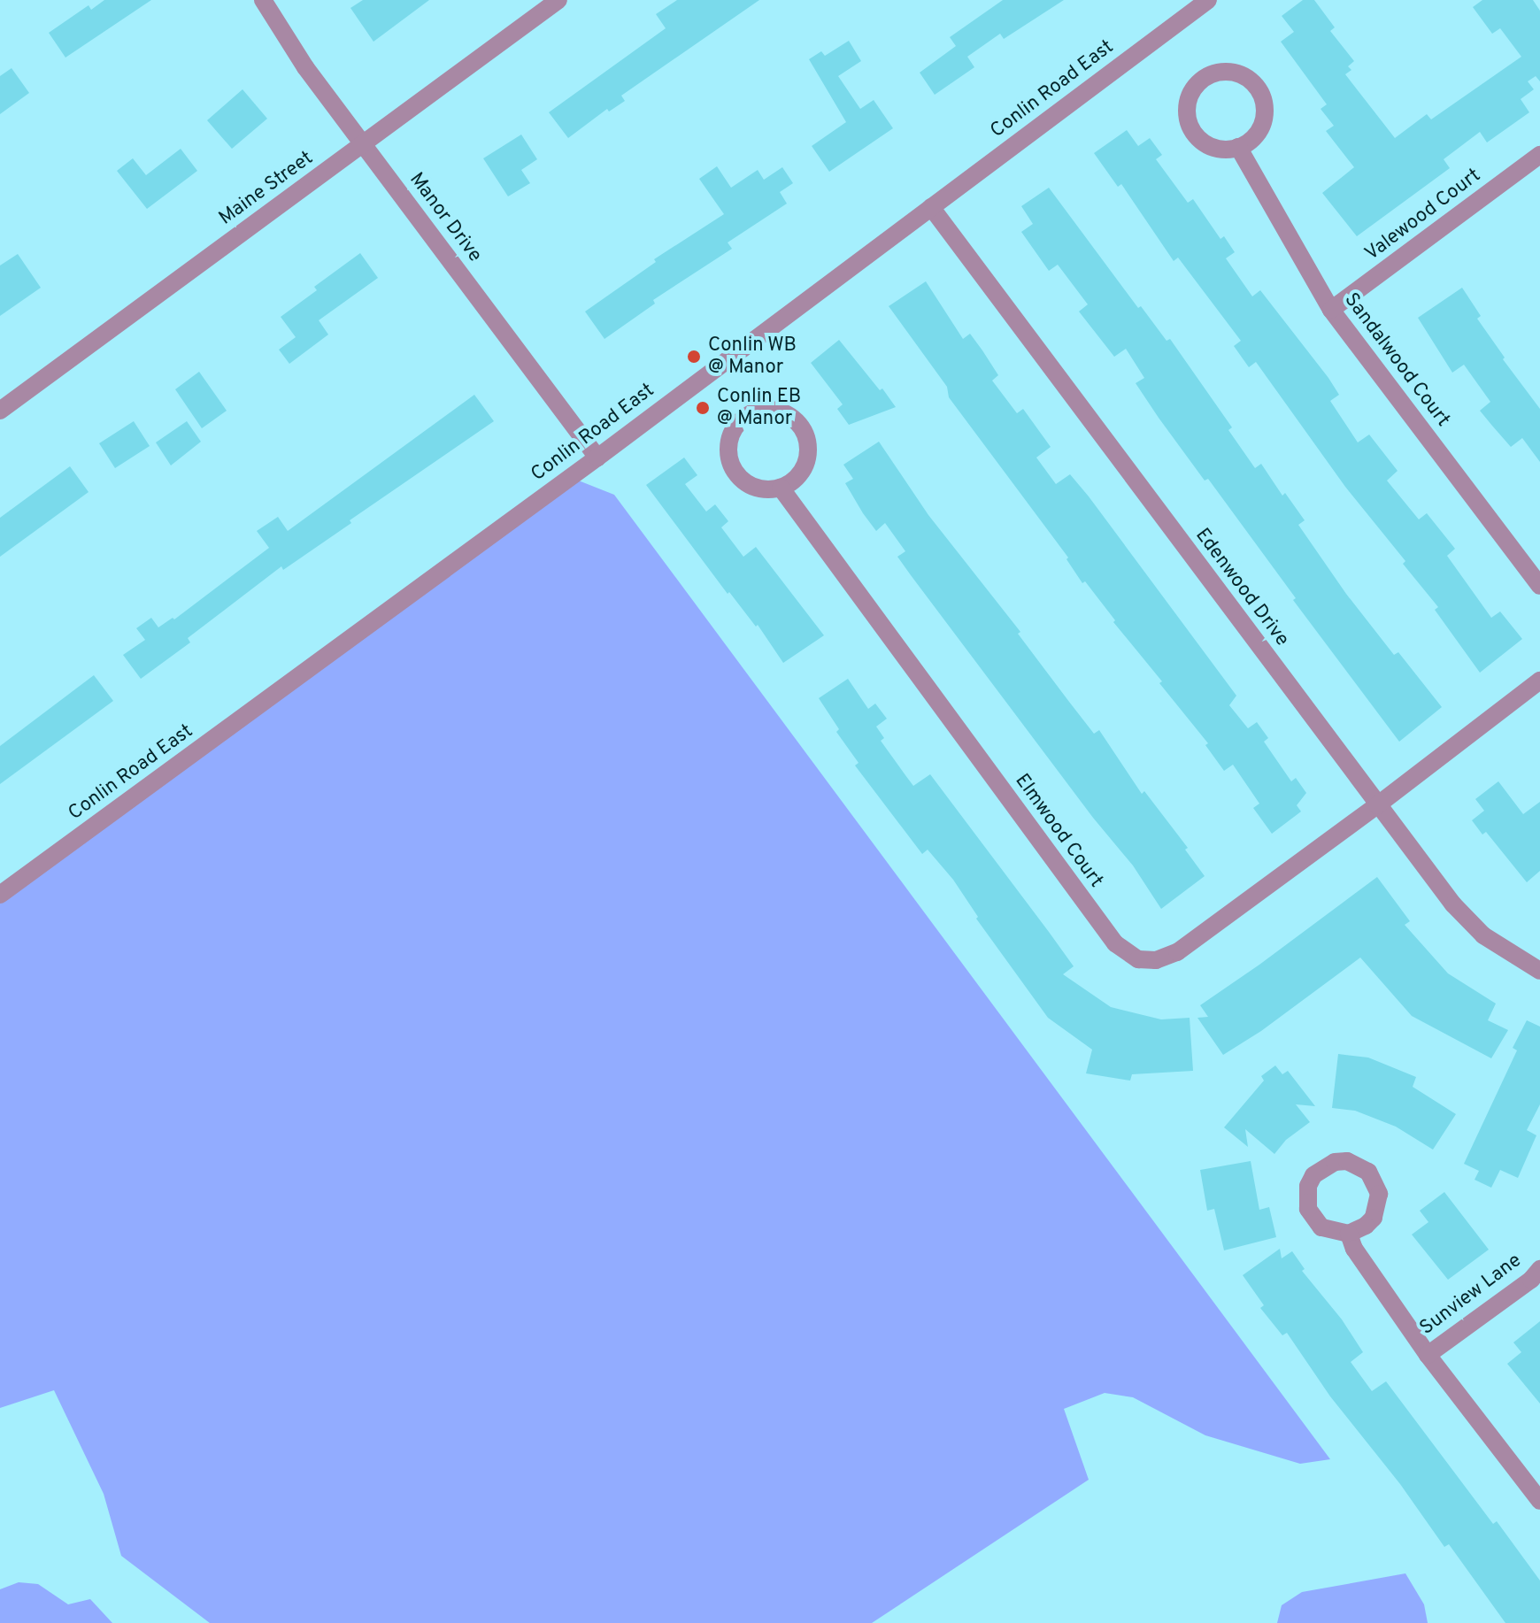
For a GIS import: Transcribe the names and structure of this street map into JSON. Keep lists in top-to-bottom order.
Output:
{
  "streets": {
    "street": [
      "Conlin Road East",
      "Maine Street",
      "Valewood Court",
      "Manor Drive",
      "Sandalwood Court",
      "Edenwood Drive",
      "Elmwood Court",
      "Sunview Lane"
    ]
  },
  "crossings": [
    ["Conlin Road East", "Manor Drive"],
    ["Conlin Road East", "Edenwood Drive"],
    ["Maine Street", "Manor Drive"],
    ["Valewood Court", "Sandalwood Court"],
    ["Edenwood Drive", "Elmwood Court"]
  ],
  "places": ["Conlin WB @ Manor", "Conlin EB @ Manor"]
}
